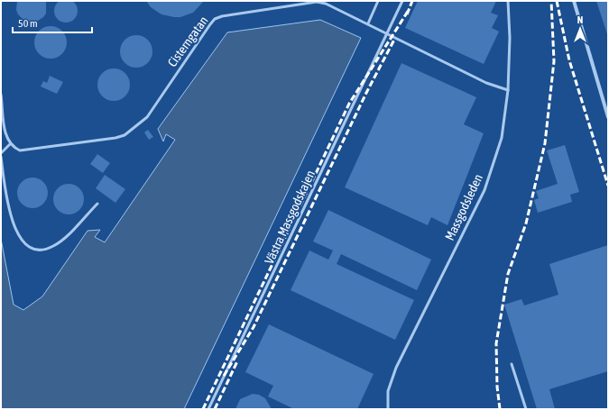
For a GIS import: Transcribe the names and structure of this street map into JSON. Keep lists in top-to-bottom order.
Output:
{
  "streets": {
    "lane": ["Cisterngatan", "Massgodsleden", "Västra Massgodskajen"]
  },
  "crossings": [
    ["Cisterngatan", "Massgodsleden"],
    ["Cisterngatan", "Västra Massgodskajen"]
  ],
  "scale_bar": "50 m",
  "north": "top"
}
